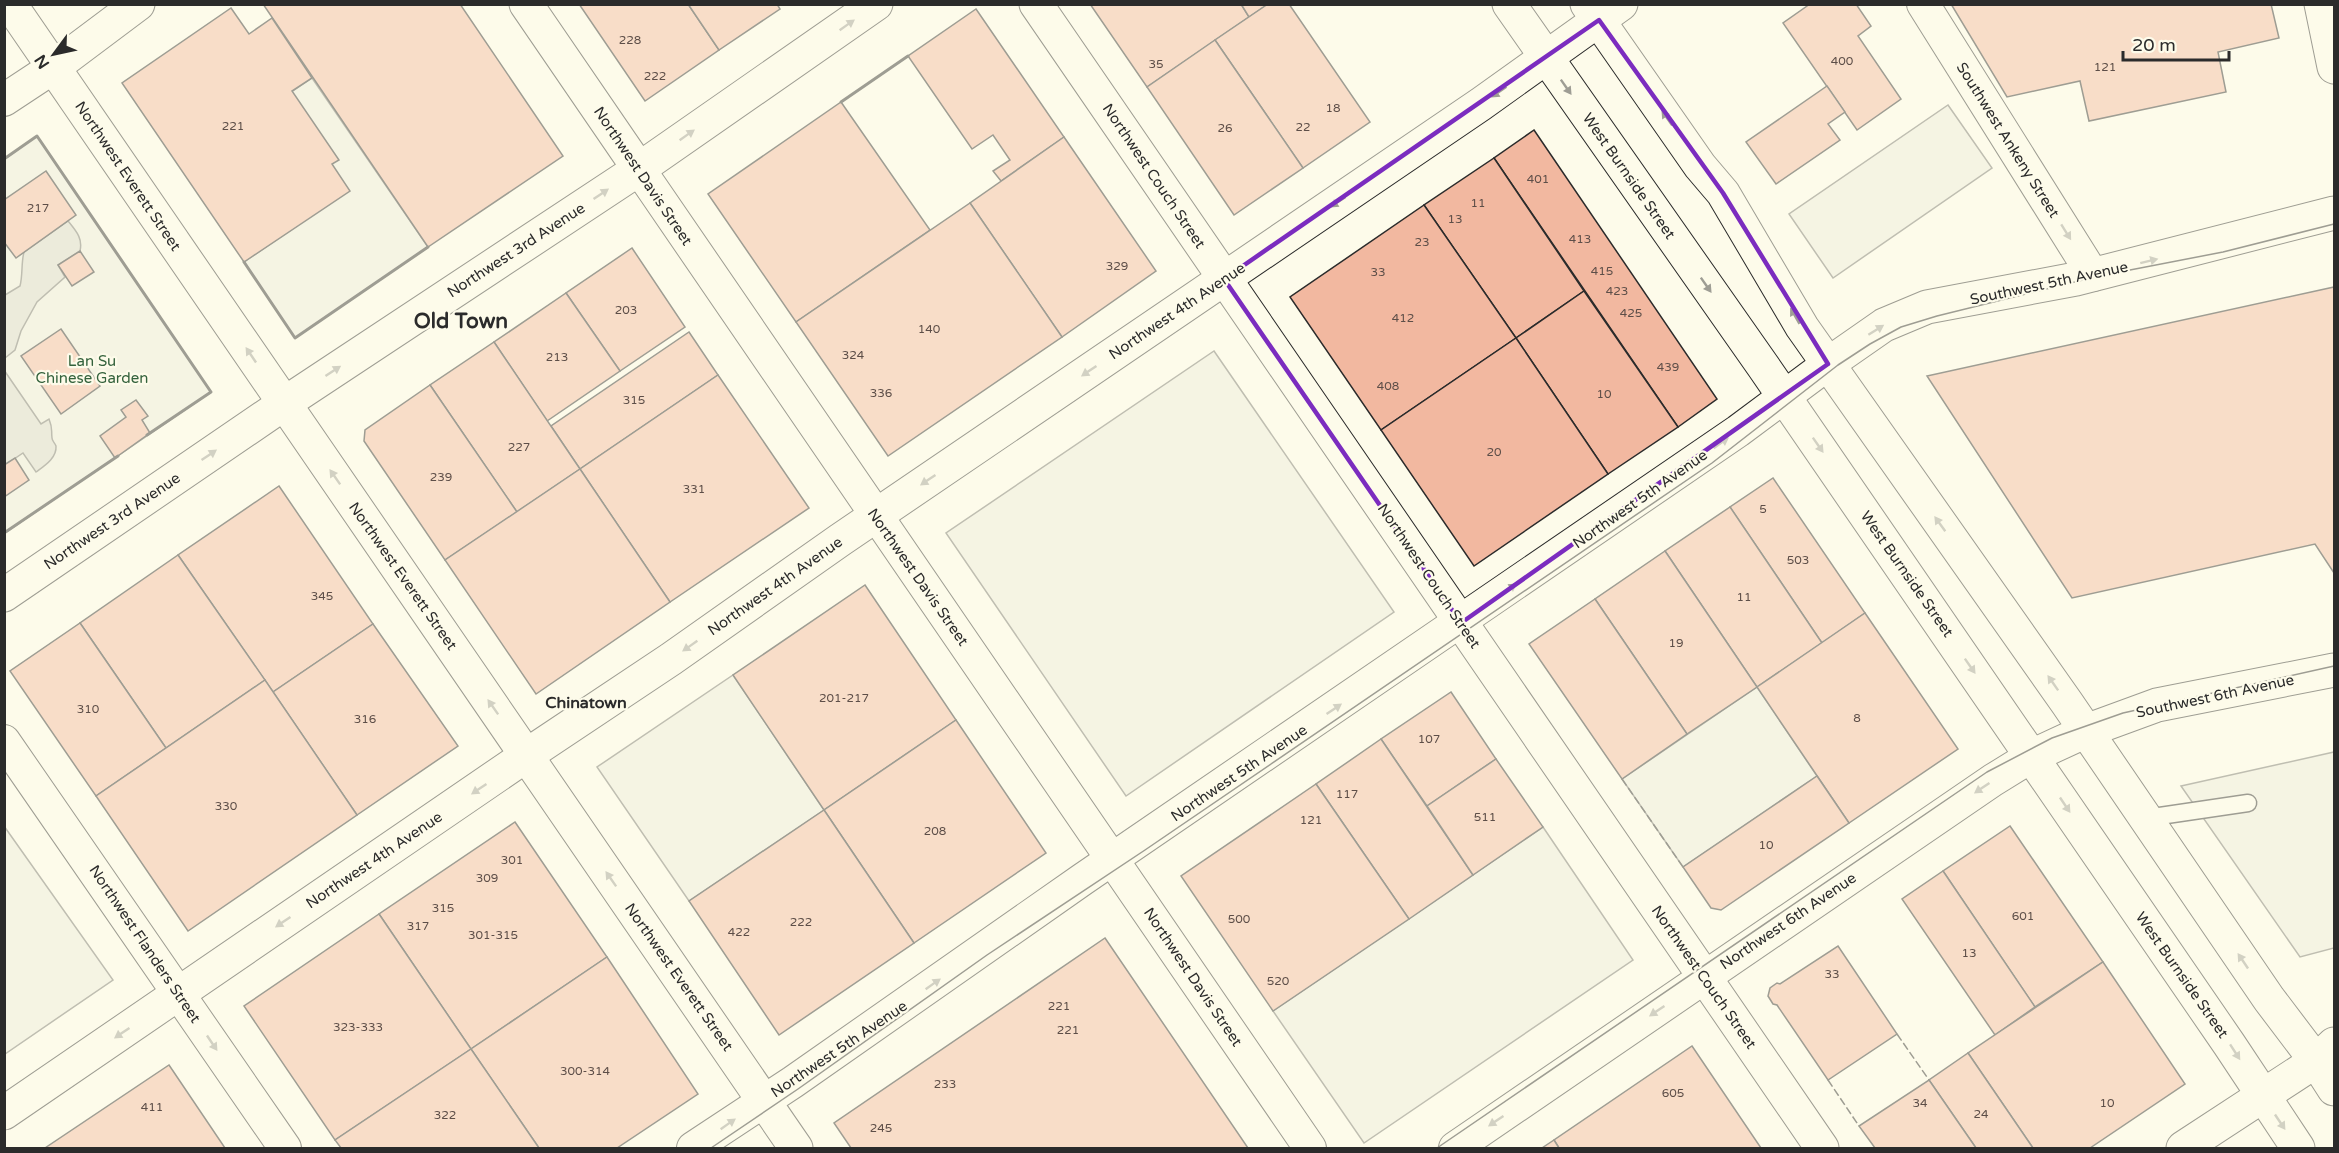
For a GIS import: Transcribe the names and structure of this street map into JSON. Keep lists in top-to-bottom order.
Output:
{
  "streets": {
    "main road": [
      "Northwest Everett Street",
      "Northwest Davis Street",
      "Northwest Couch Street",
      "West Burnside Street",
      "Northwest 3rd Avenue",
      "Southwest 5th Avenue",
      "Northwest 4th Avenue",
      "Southwest 6th Avenue"
    ],
    "street": [
      "Southwest Ankeny Street",
      "Northwest 5th Avenue",
      "Northwest 6th Avenue",
      "Northwest Flanders Street"
    ]
  },
  "crossings": [
    ["Southwest Ankeny Street", "Southwest 5th Avenue"],
    ["Northwest Everett Street", "Northwest 3rd Avenue"],
    ["Northwest Everett Street", "Northwest 4th Avenue"],
    ["Northwest Everett Street", "Northwest 5th Avenue"],
    ["Northwest Davis Street", "Northwest 3rd Avenue"],
    ["Northwest Davis Street", "Northwest 4th Avenue"],
    ["Northwest Davis Street", "Northwest 5th Avenue"],
    ["Northwest Couch Street", "Northwest 4th Avenue"],
    ["Northwest Couch Street", "Northwest 5th Avenue"],
    ["Northwest Couch Street", "Northwest 6th Avenue"],
    ["West Burnside Street", "Southwest 5th Avenue"],
    ["West Burnside Street", "Northwest 4th Avenue"],
    ["West Burnside Street", "Northwest 5th Avenue"],
    ["West Burnside Street", "Southwest 6th Avenue"],
    ["West Burnside Street", "Northwest 6th Avenue"],
    ["Southwest 5th Avenue", "Northwest 5th Avenue"],
    ["Northwest 4th Avenue", "Northwest Flanders Street"],
    ["Southwest 6th Avenue", "Northwest 6th Avenue"]
  ],
  "one_way": [
    "Southwest Ankeny Street",
    "Northwest Everett Street",
    "Northwest 3rd Avenue",
    "Southwest 5th Avenue",
    "Northwest 4th Avenue",
    "Northwest 5th Avenue",
    "Northwest 6th Avenue",
    "Northwest Flanders Street"
  ],
  "districts": ["Old Town", "Chinatown"],
  "parks": ["Lan Su Chinese Garden"],
  "house_numbers": [
    "228",
    "400",
    "35",
    "121",
    "222",
    "18",
    "221",
    "22",
    "26",
    "401",
    "11",
    "217",
    "13",
    "413",
    "23",
    "329",
    "415",
    "33",
    "423",
    "203",
    "425",
    "412",
    "140",
    "324",
    "213",
    "439",
    "408",
    "336",
    "10",
    "315",
    "227",
    "20",
    "239",
    "331",
    "5",
    "503",
    "345",
    "11",
    "19",
    "201-217",
    "310",
    "8",
    "316",
    "107",
    "117",
    "330",
    "511",
    "121",
    "208",
    "10",
    "301",
    "309",
    "315",
    "601",
    "500",
    "222",
    "317",
    "422",
    "301-315",
    "13",
    "33",
    "520",
    "221",
    "323-333",
    "221",
    "300-314",
    "233",
    "605",
    "34",
    "10",
    "411",
    "24",
    "322",
    "245"
  ],
  "scale_bar": "20 m",
  "north": "bottom left"
}
